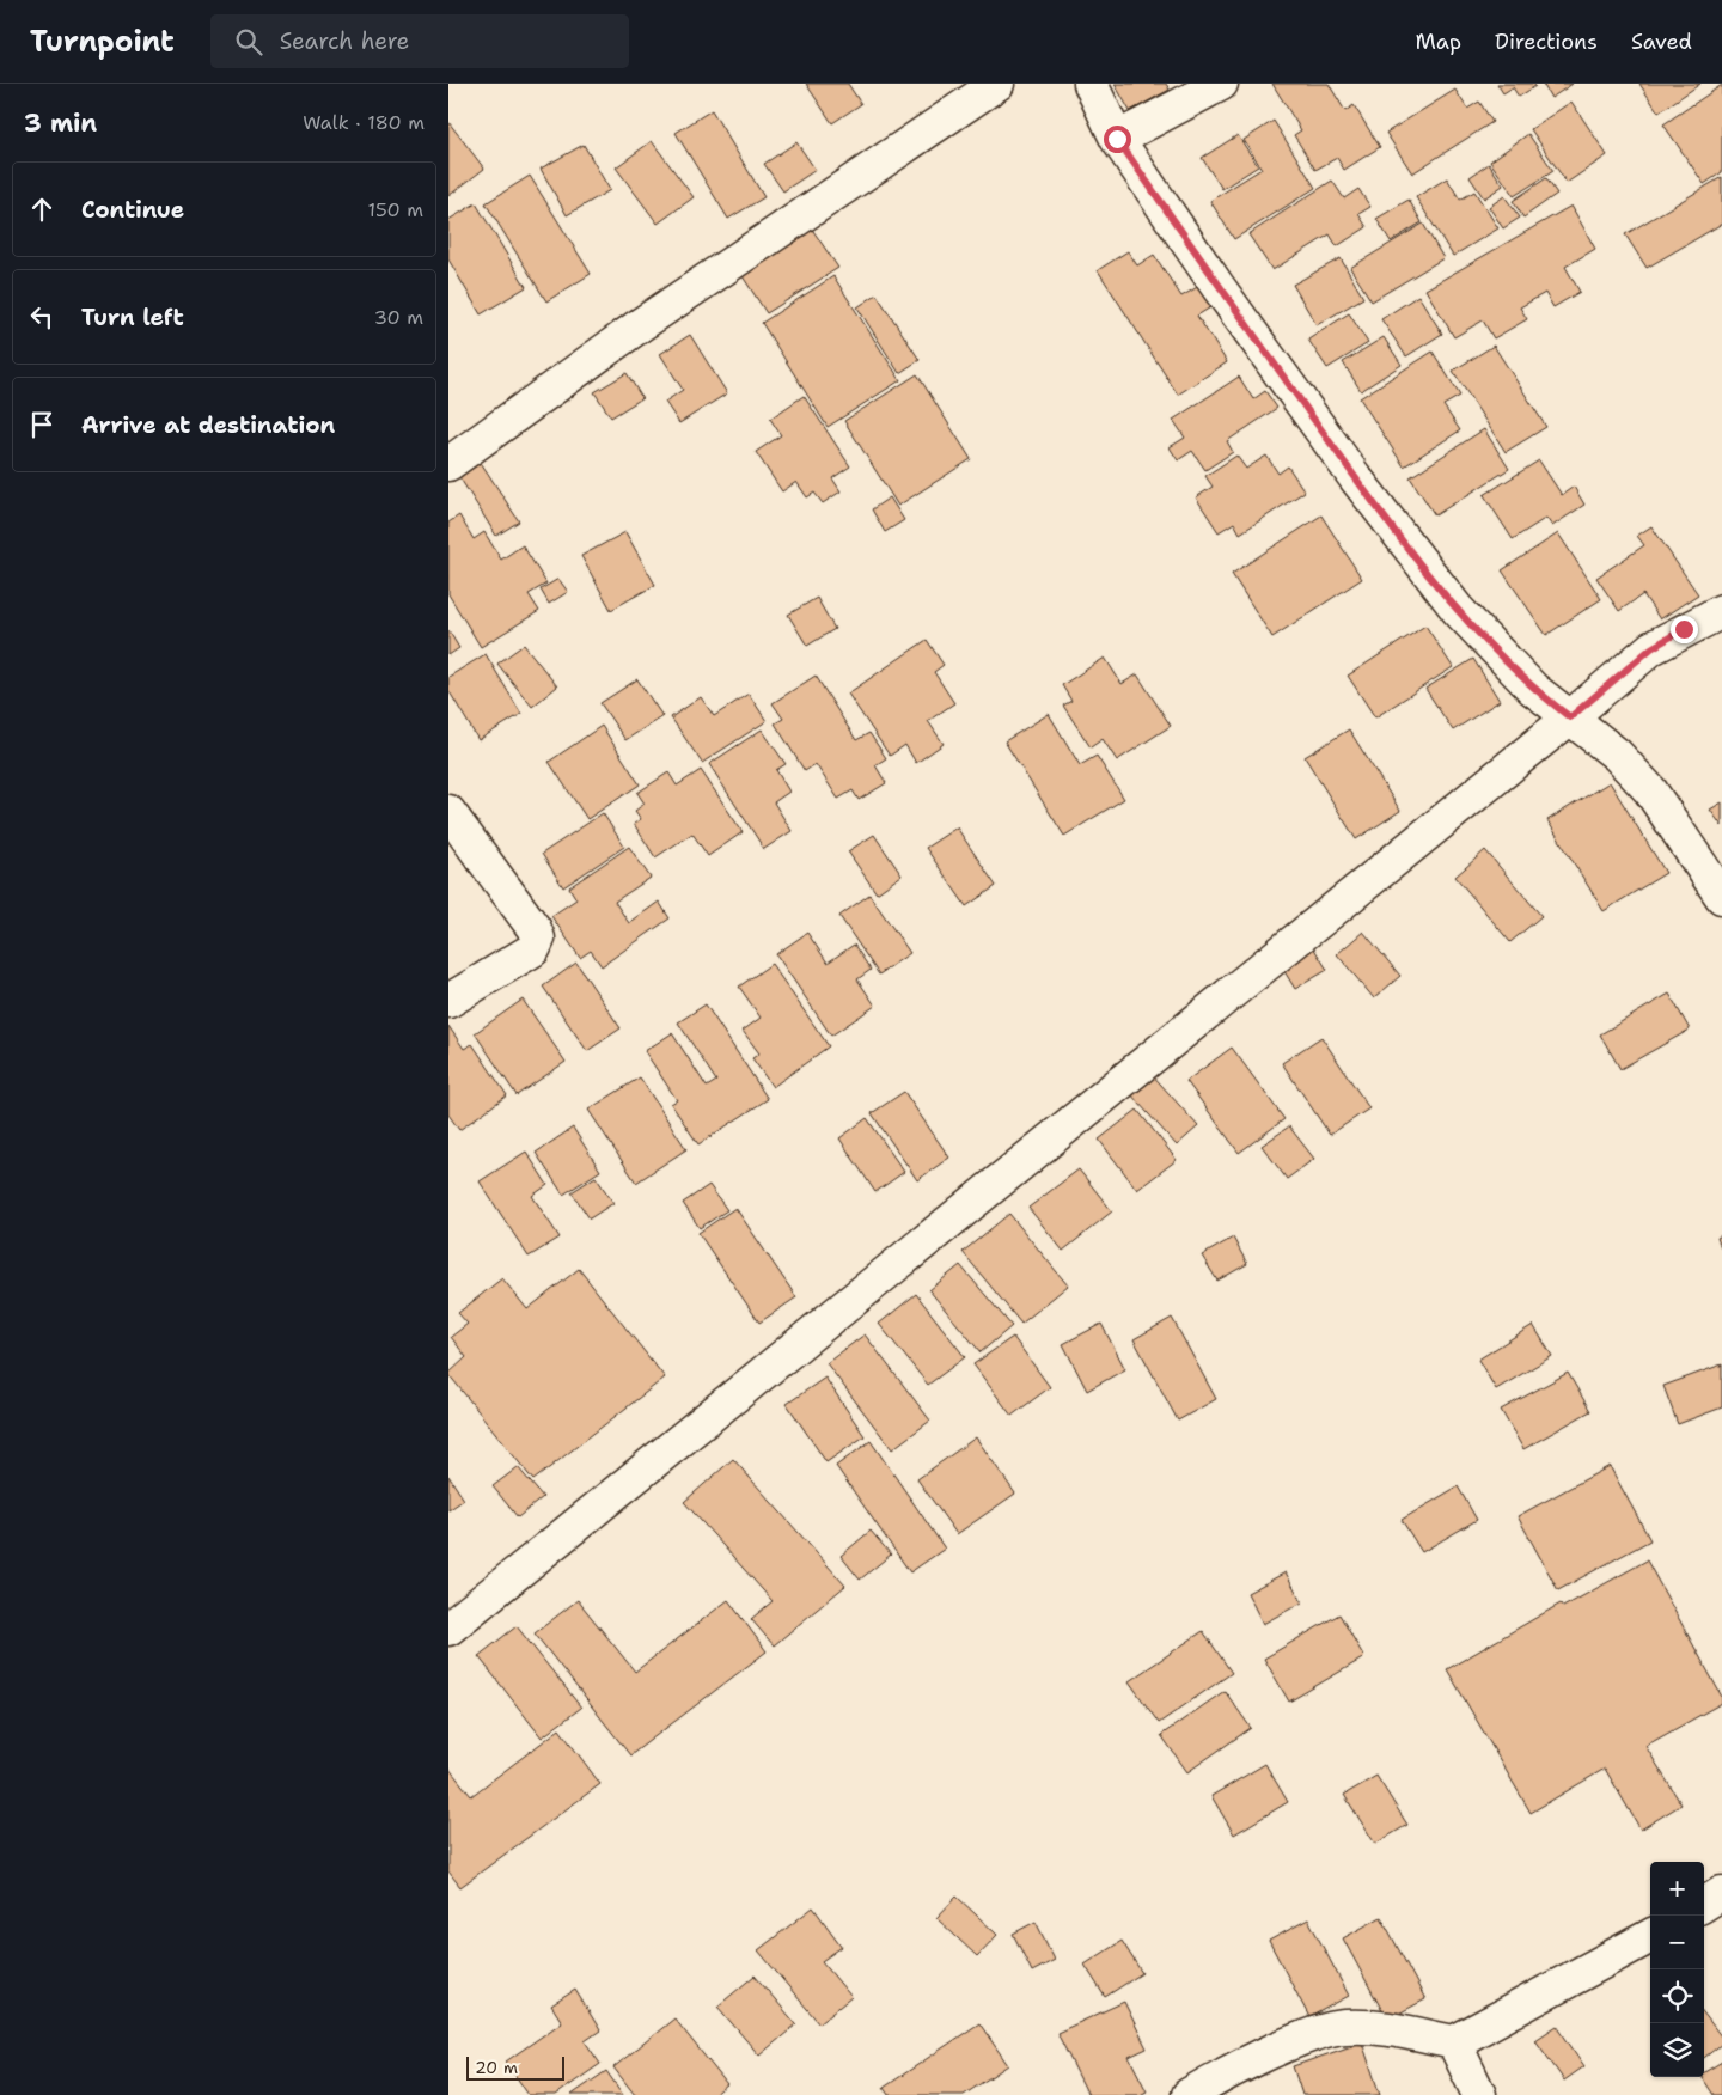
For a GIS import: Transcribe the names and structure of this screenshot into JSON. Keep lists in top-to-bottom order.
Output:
{
  "scale_bar": "20 m",
  "page": {
    "header": "Turnpoint",
    "search": "Search here",
    "nav": ["Map", "Directions", "Saved"],
    "heading": ["3 min", "Walk · 180 m"],
    "list": [
      ["Continue", "150 m"],
      ["Turn left", "30 m"],
      "Arrive at destination"
    ],
    "map_buttons": ["+", "−"],
    "scale": "20 m"
  }
}
